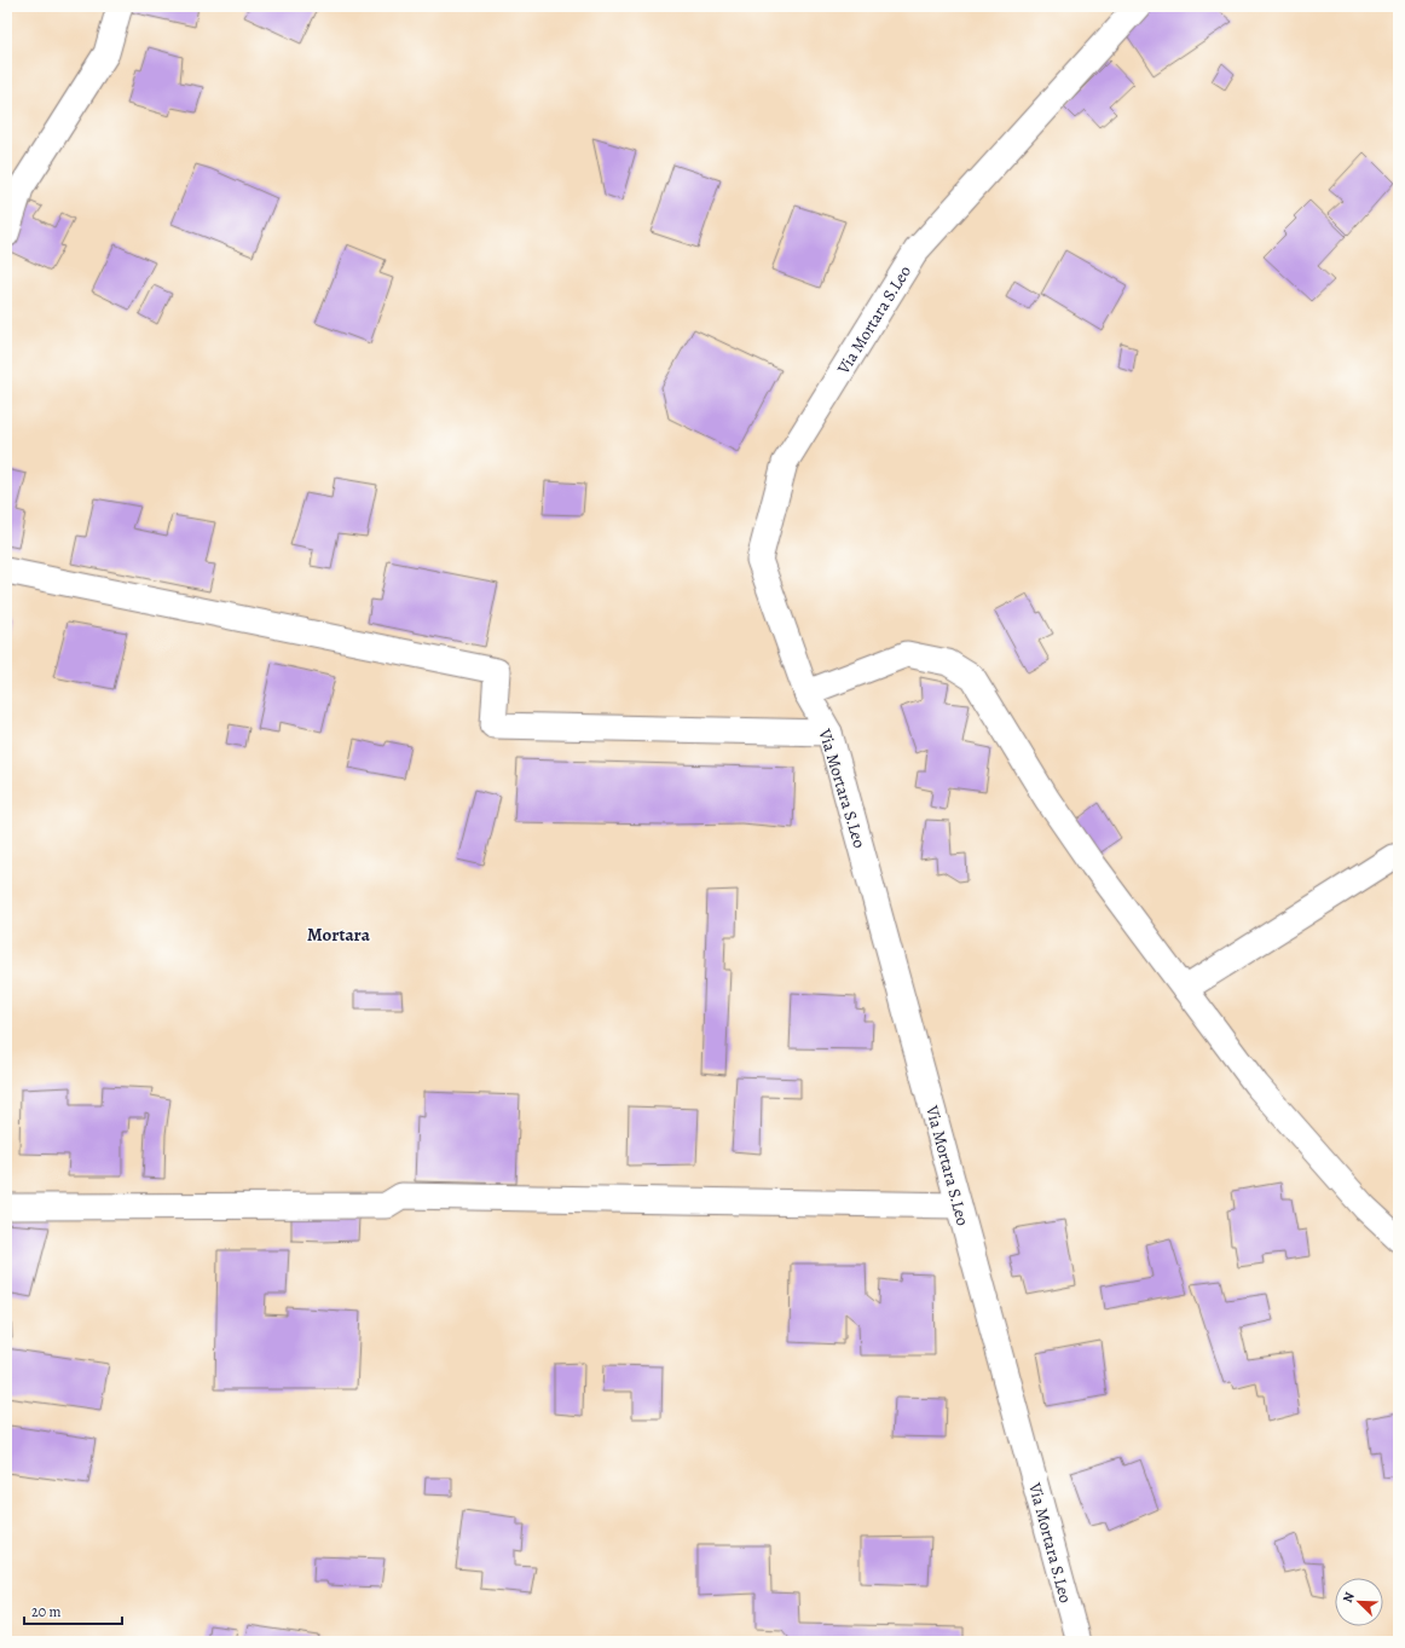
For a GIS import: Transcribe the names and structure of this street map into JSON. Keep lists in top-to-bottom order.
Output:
{
  "streets": {
    "street": ["Via Mortara S.Leo"]
  },
  "districts": ["Mortara"],
  "scale_bar": "20 m",
  "north": "top left"
}
